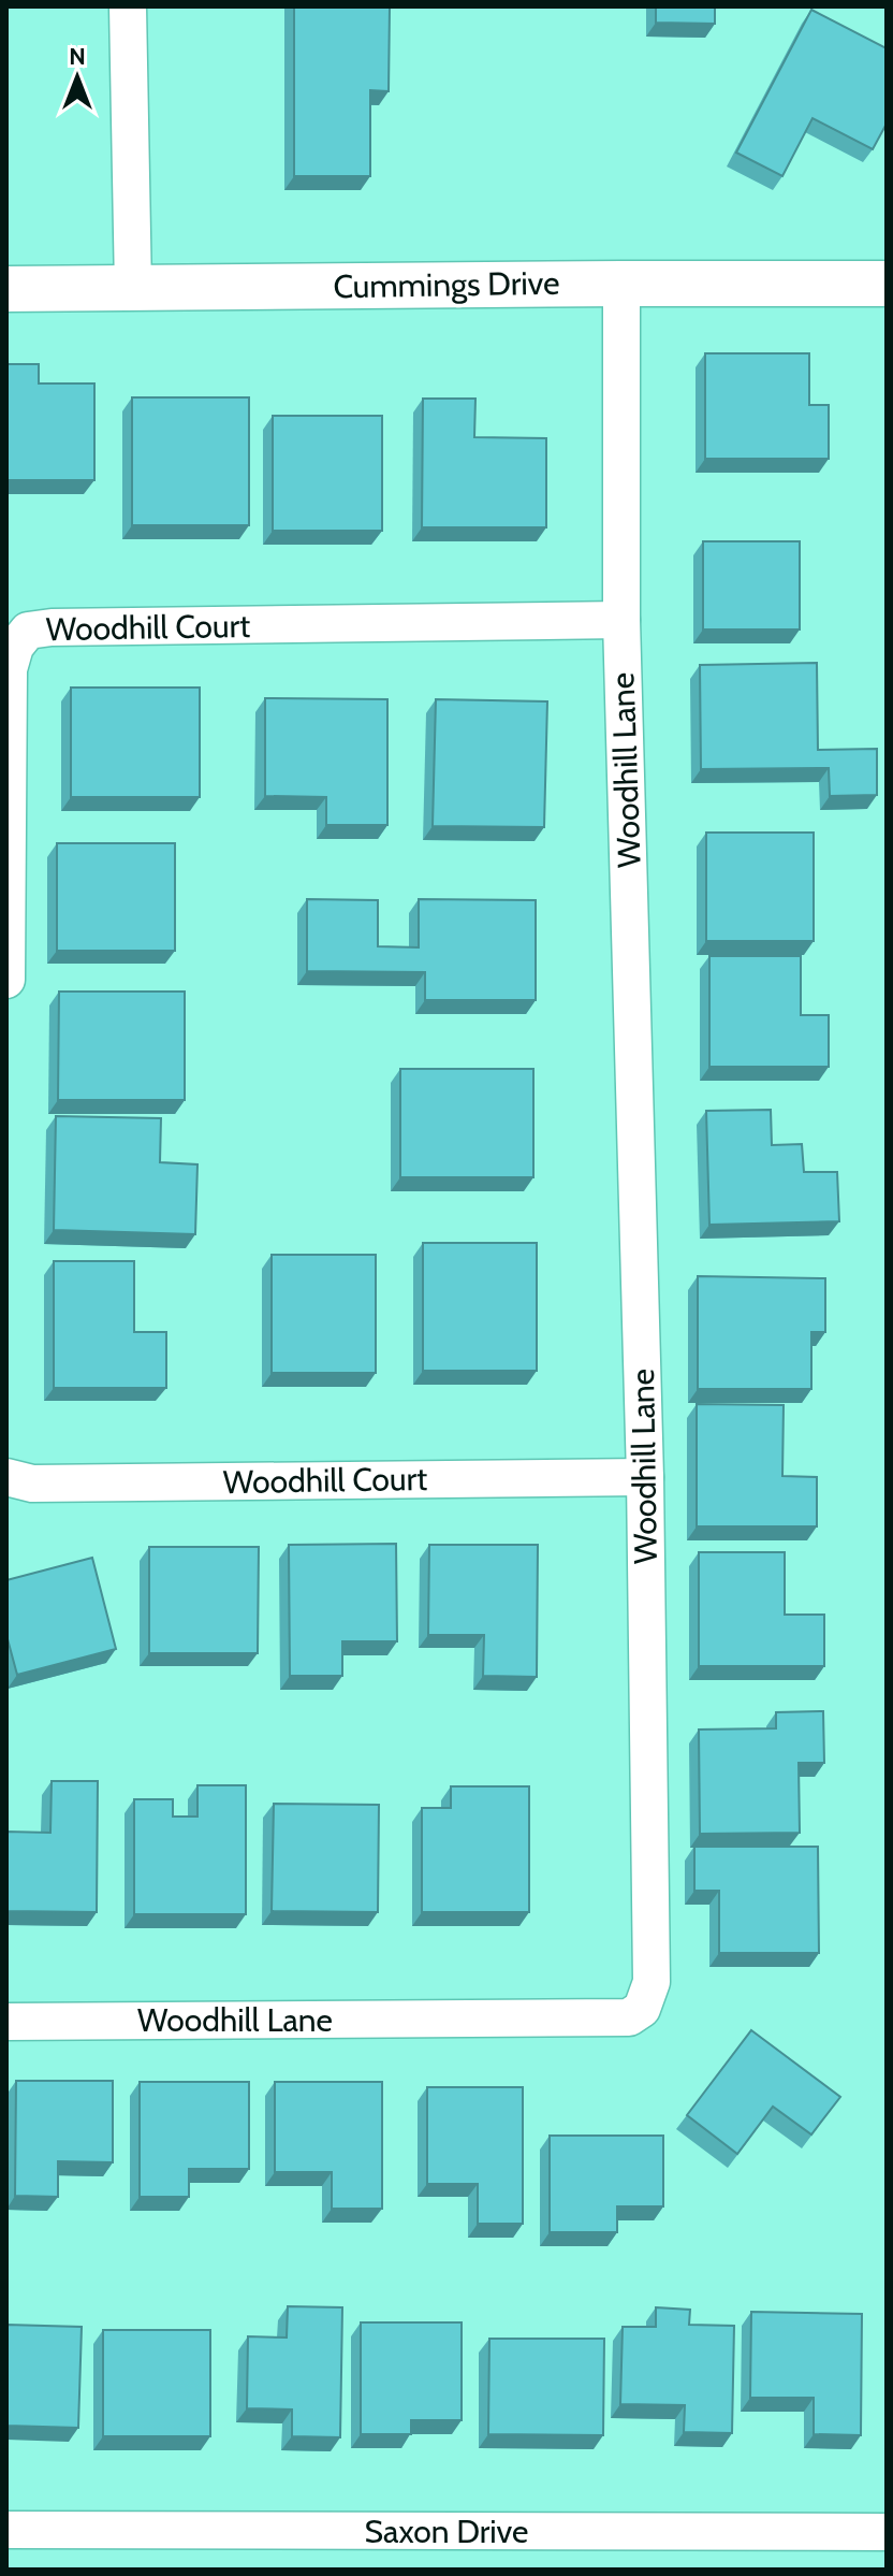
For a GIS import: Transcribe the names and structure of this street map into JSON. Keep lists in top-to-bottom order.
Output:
{
  "streets": {
    "street": [
      "Cummings Drive",
      "Woodhill Court",
      "Woodhill Lane",
      "Saxon Drive"
    ]
  },
  "crossings": [
    ["Cummings Drive", "Woodhill Lane"],
    ["Woodhill Court", "Woodhill Lane"]
  ],
  "north": "top"
}
